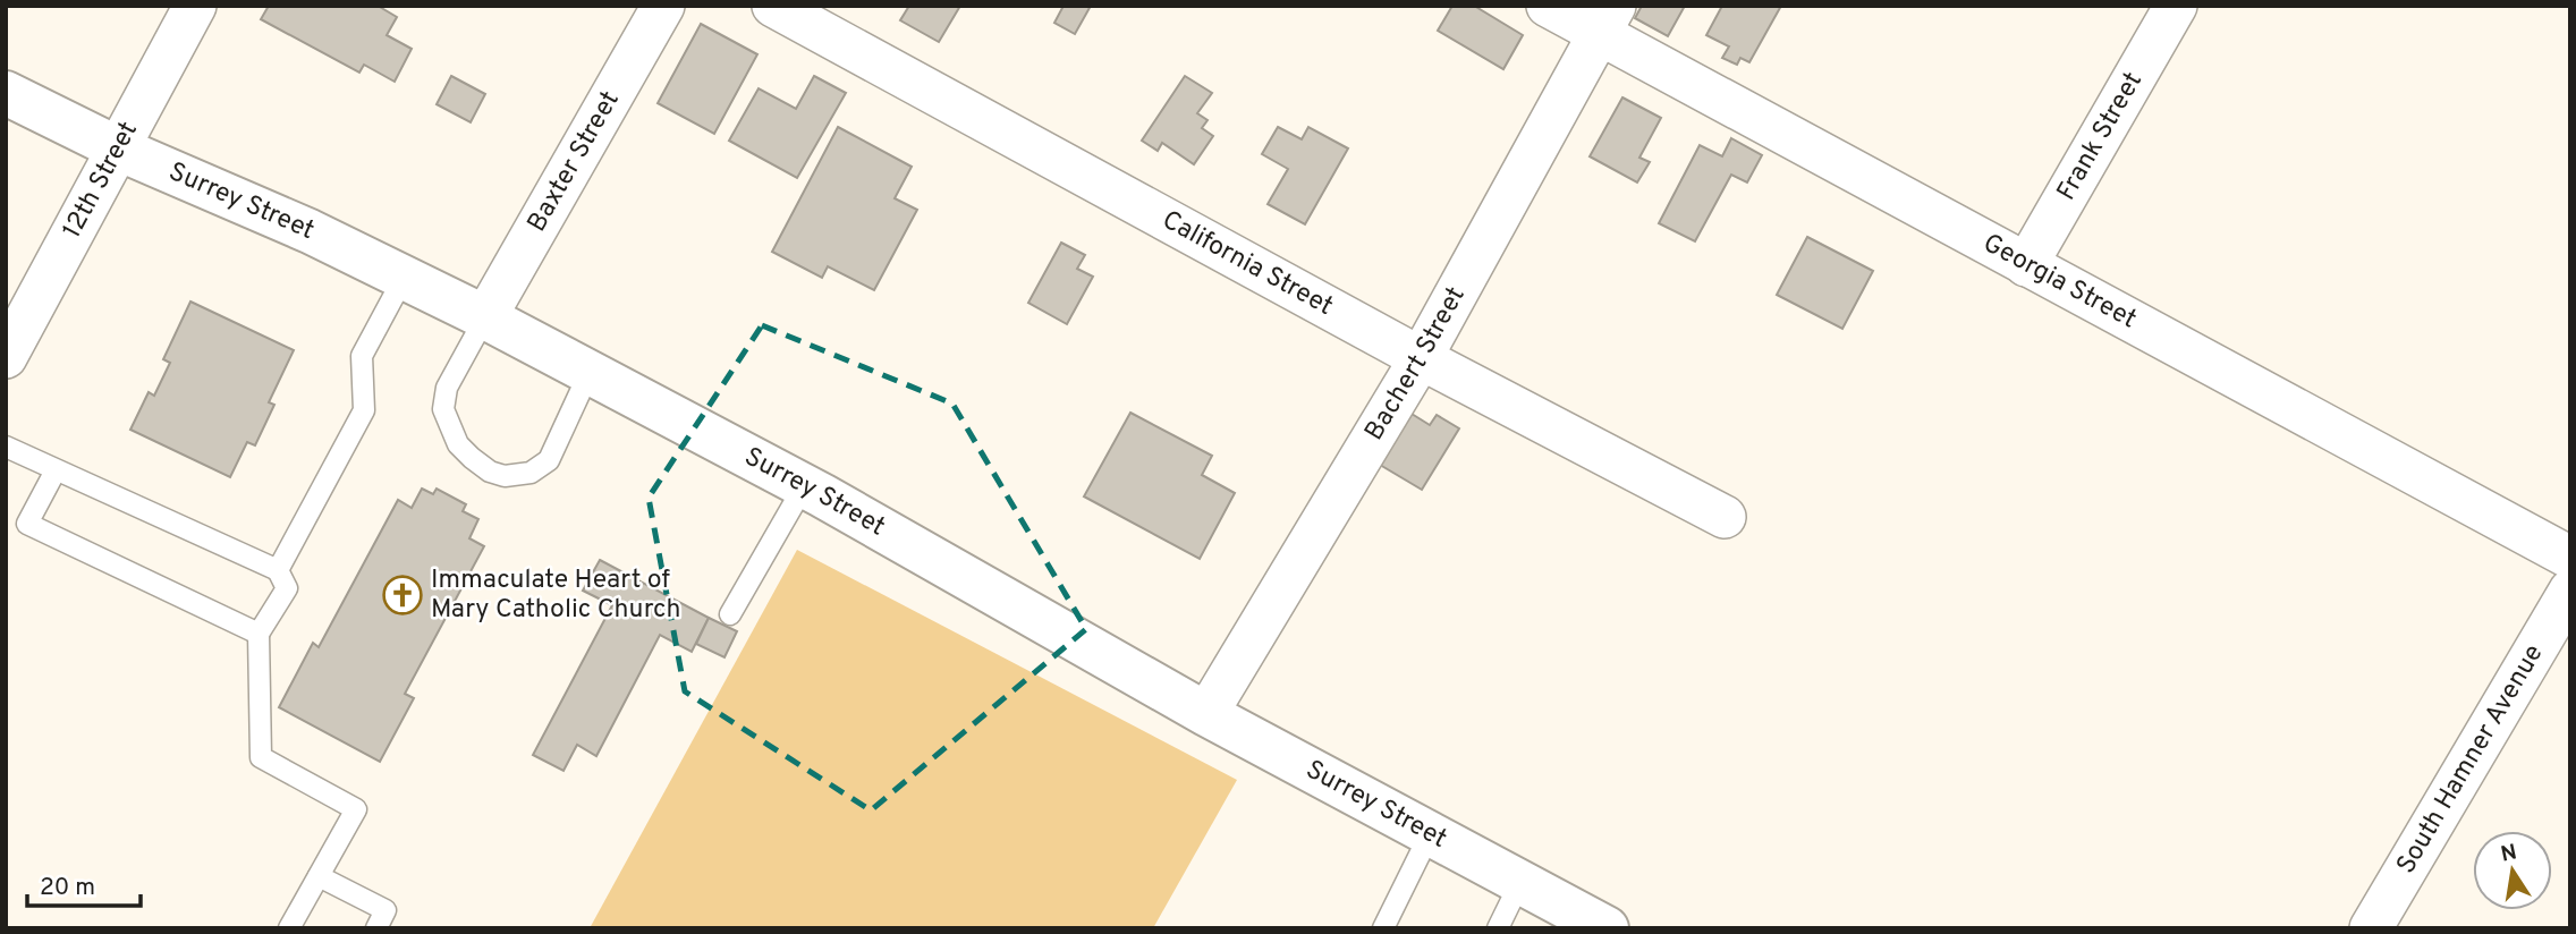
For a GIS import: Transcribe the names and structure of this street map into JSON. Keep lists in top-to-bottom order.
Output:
{
  "streets": {
    "street": [
      "Frank Street",
      "Baxter Street",
      "12th Street",
      "Surrey Street",
      "California Street",
      "Georgia Street",
      "Bachert Street",
      "South Hamner Avenue"
    ]
  },
  "crossings": [
    ["Frank Street", "Georgia Street"],
    ["Baxter Street", "Surrey Street"],
    ["12th Street", "Surrey Street"],
    ["Surrey Street", "Bachert Street"],
    ["California Street", "Bachert Street"],
    ["Georgia Street", "Bachert Street"]
  ],
  "places": {
    "church": ["Immaculate Heart of Mary Catholic Church"]
  },
  "scale_bar": "20 m",
  "north": "top"
}
